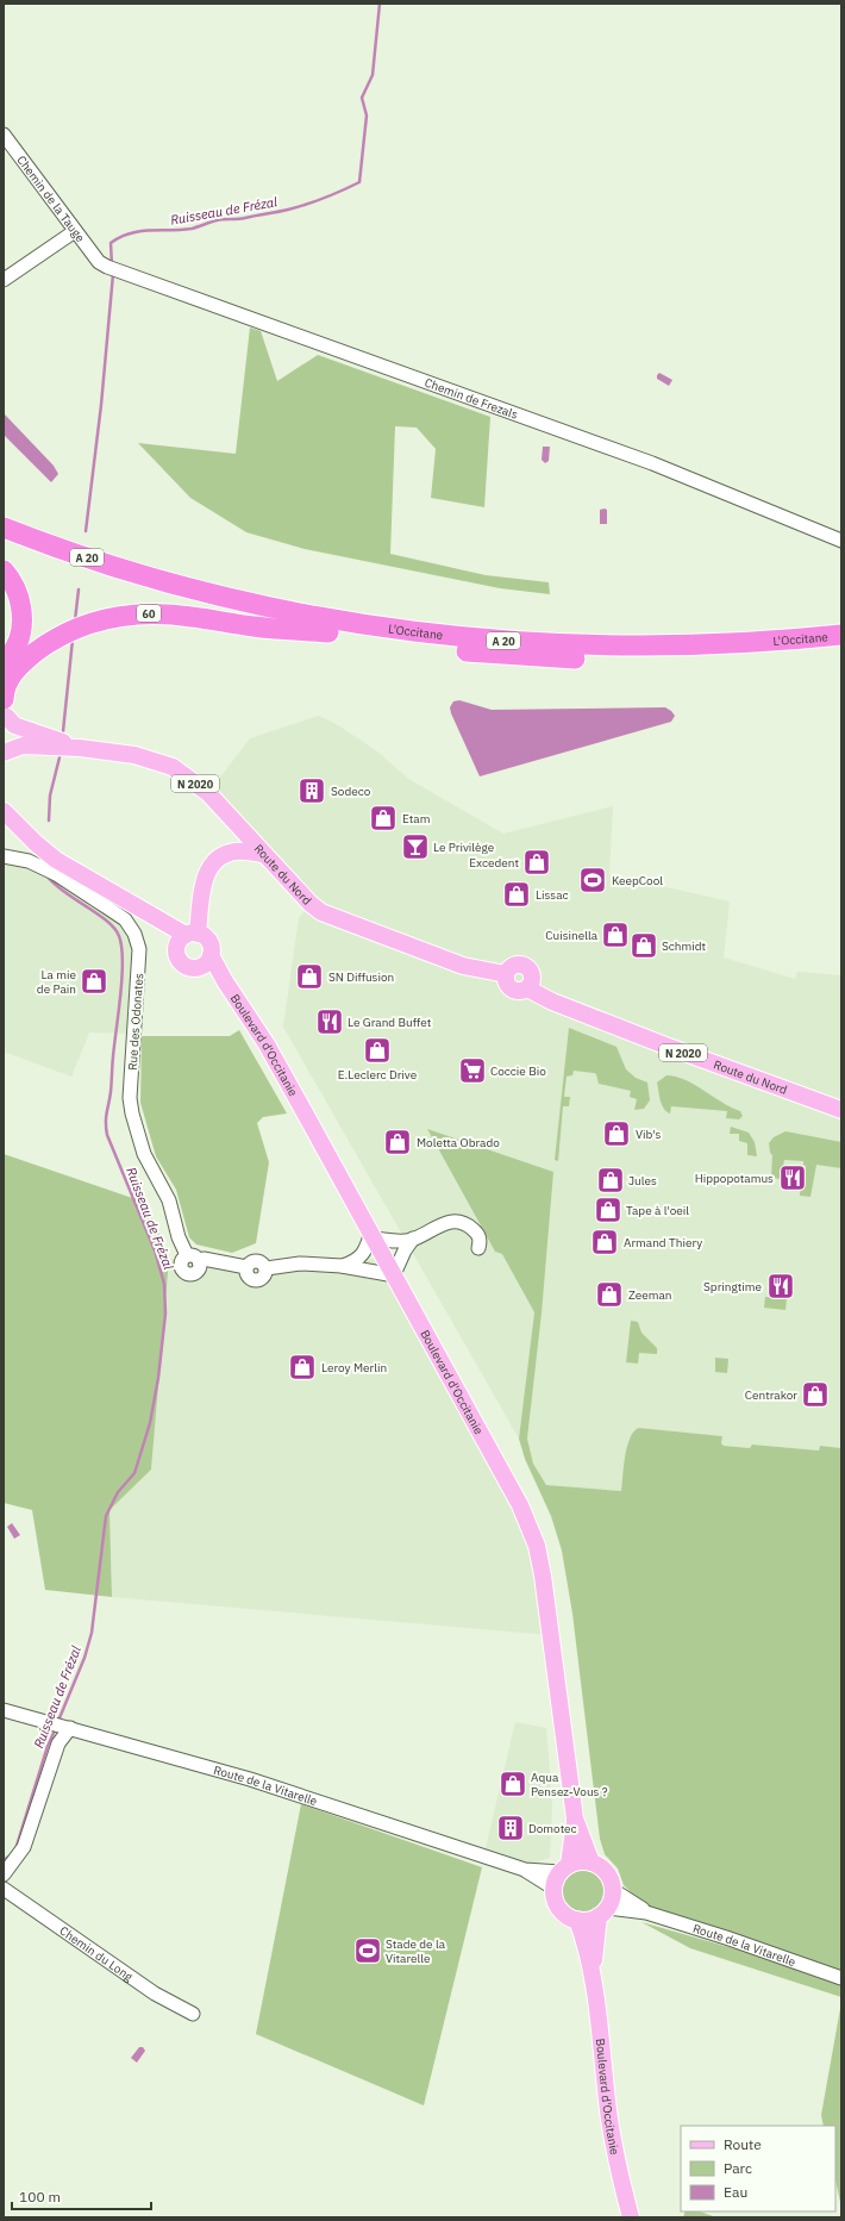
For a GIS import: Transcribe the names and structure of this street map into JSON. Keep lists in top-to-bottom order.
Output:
{
  "streets": {
    "highway": ["A 20", "60", "L'Occitane"],
    "main road": ["N 2020", "Route du Nord", "Boulevard d'Occitanie"],
    "street": [
      "Chemin de la Tauge",
      "Chemin de Frezals",
      "Rue des Odonates",
      "Route de la Vitarelle",
      "Chemin du Long"
    ]
  },
  "crossings": [
    ["Chemin de la Tauge", "Chemin de Frezals"],
    ["60", "L'Occitane"],
    ["60", "Route du Nord"],
    ["Boulevard d'Occitanie", "Route de la Vitarelle"]
  ],
  "water": ["Ruisseau de Frézal"],
  "places": {
    "building": ["Sodeco", "Domotec"],
    "shop": [
      "Etam",
      "Excedent",
      "Lissac",
      "Cuisinella",
      "Schmidt",
      "SN Diffusion",
      "La mie de Pain",
      "E.Leclerc Drive",
      "Vib's",
      "Moletta Obrado",
      "Jules",
      "Tape à l'oeil",
      "Armand Thiery",
      "Zeeman",
      "Leroy Merlin",
      "Centrakor",
      "Aqua Pensez-Vous ?"
    ],
    "bar": ["Le Privilège"],
    "sports": ["KeepCool", "Stade de la Vitarelle"],
    "restaurant": ["Le Grand Buffet", "Hippopotamus", "Springtime"],
    "supermarket": ["Coccie Bio"]
  },
  "legend": ["Route", "Parc", "Eau"],
  "scale_bar": "100 m"
}
